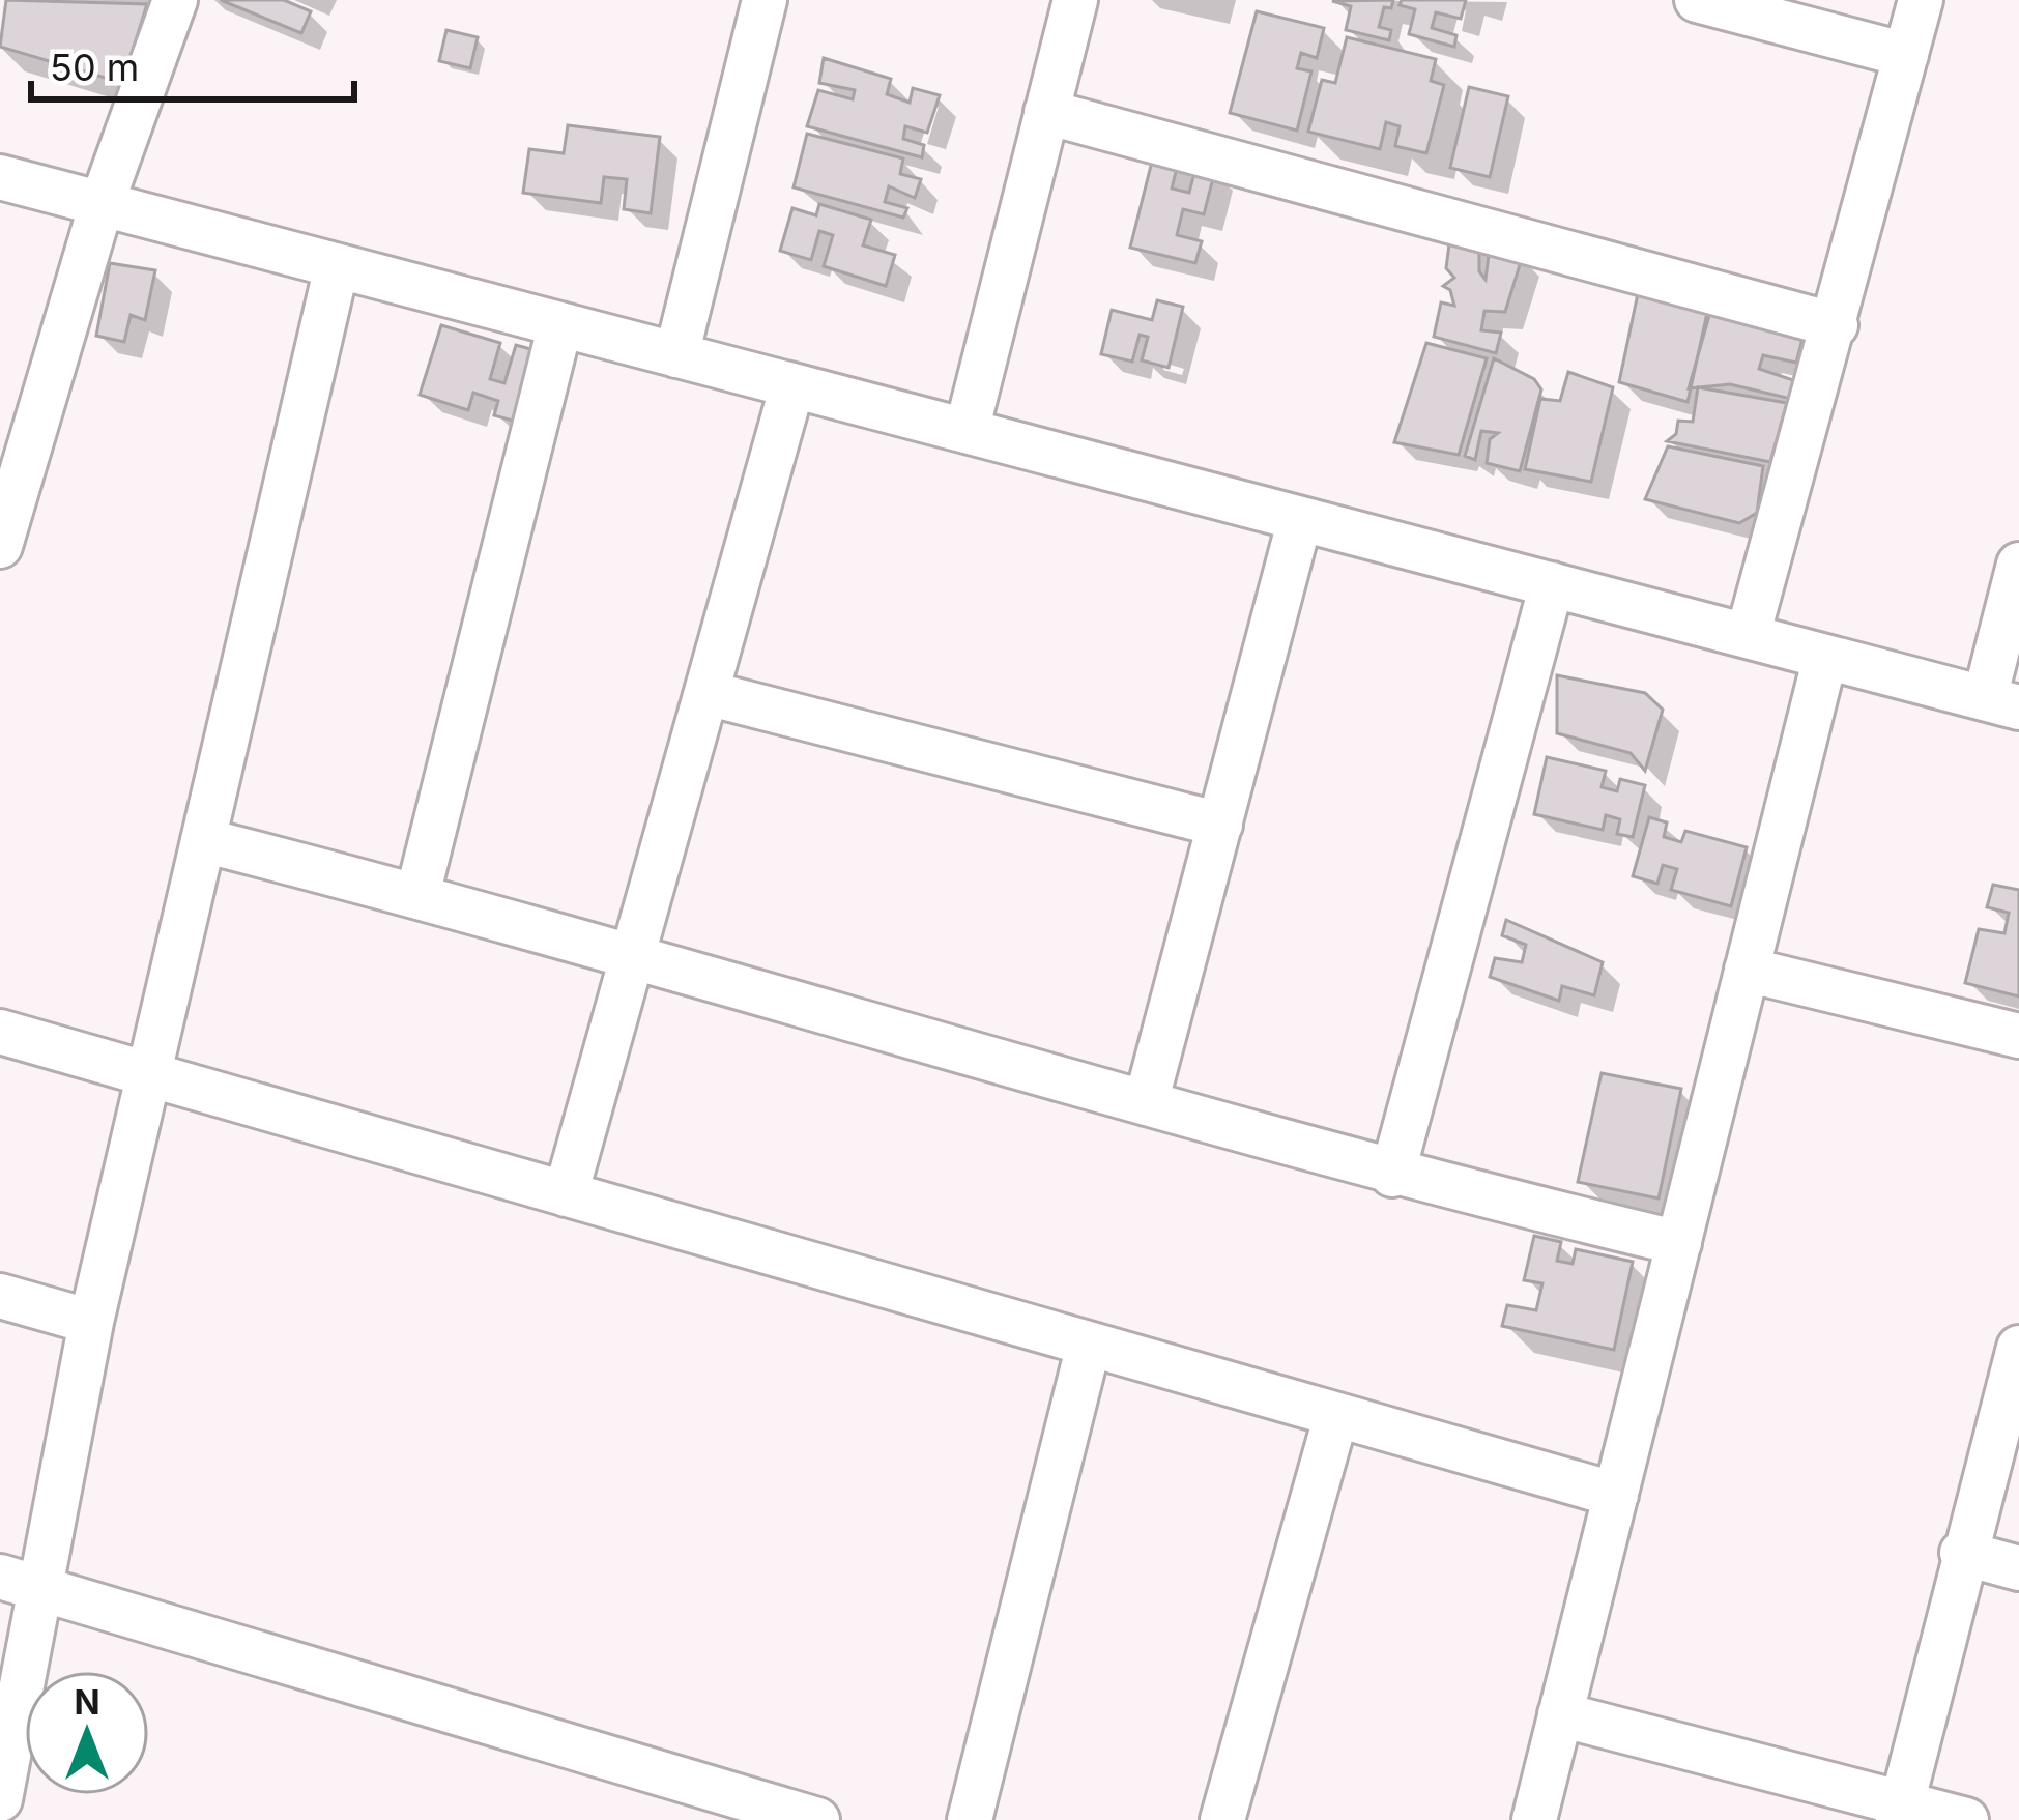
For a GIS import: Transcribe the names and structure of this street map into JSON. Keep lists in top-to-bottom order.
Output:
{
  "scale_bar": "50 m",
  "north": "top"
}
